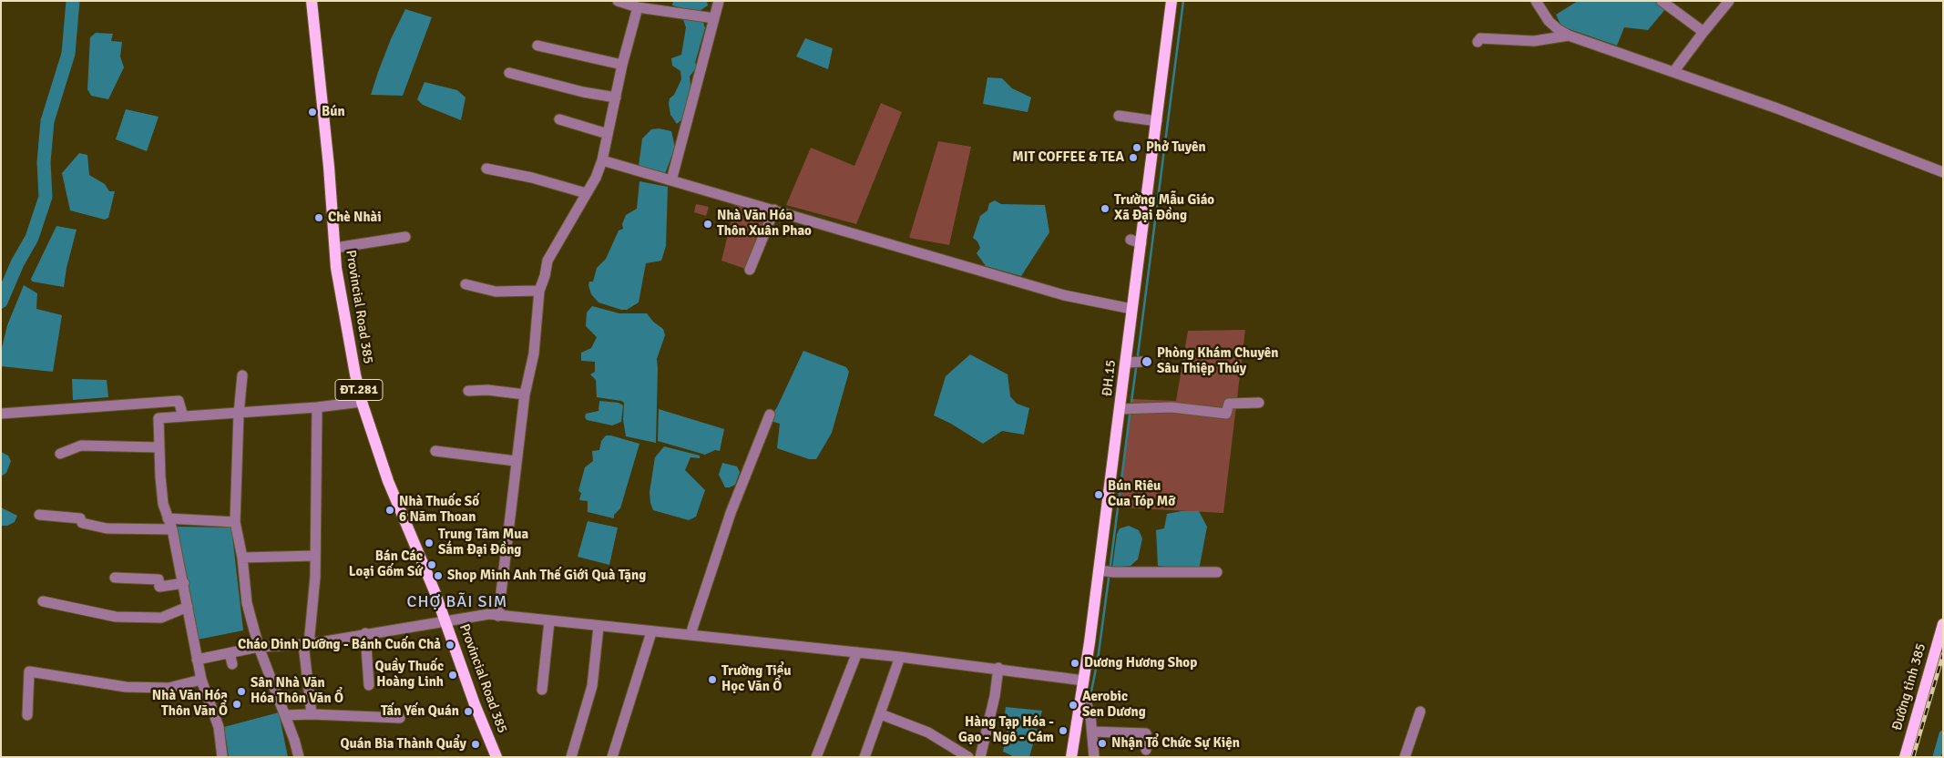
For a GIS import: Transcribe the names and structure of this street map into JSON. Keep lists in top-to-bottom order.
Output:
{
  "streets": {
    "main road": [
      "Provincial Road 385",
      "ĐH.15",
      "ĐT.281",
      "Đường tỉnh 385"
    ]
  },
  "districts": ["CHỢ BÃI SIM"],
  "places": [
    "Bún",
    "Phở Tuyên",
    "MIT COFFEE & TEA",
    "Trường Mẫu Giáo Xã Đại Đồng",
    "Chè Nhài",
    "Nhà Văn Hóa Thôn Xuân Phao",
    "Phòng Khám Chuyên Sâu Thiệp Thúy",
    "Bún Riêu Cua Tóp Mỡ",
    "Nhà Thuốc Số 6 Năm Thoan",
    "Trung Tâm Mua Sắm Đại Đồng",
    "Bán Các Loại Gốm Sứ",
    "Shop Minh Anh Thế Giới Quà Tặng",
    "Cháo Dinh Dưỡng - Bánh Cuốn Chả",
    "Dương Hương Shop",
    "Quầy Thuốc Hoàng Linh",
    "Trường Tiểu Học Văn Ổ",
    "Sân Nhà Văn Hóa Thôn Văn Ổ",
    "Nhà Văn Hóa Thôn Văn Ổ",
    "Aerobic Sen Dương",
    "Tấn Yến Quán",
    "Hàng Tạp Hóa - Gạo - Ngô - Cám",
    "Nhận Tổ Chức Sự Kiện",
    "Quán Bia Thành Quẩy"
  ]
}
